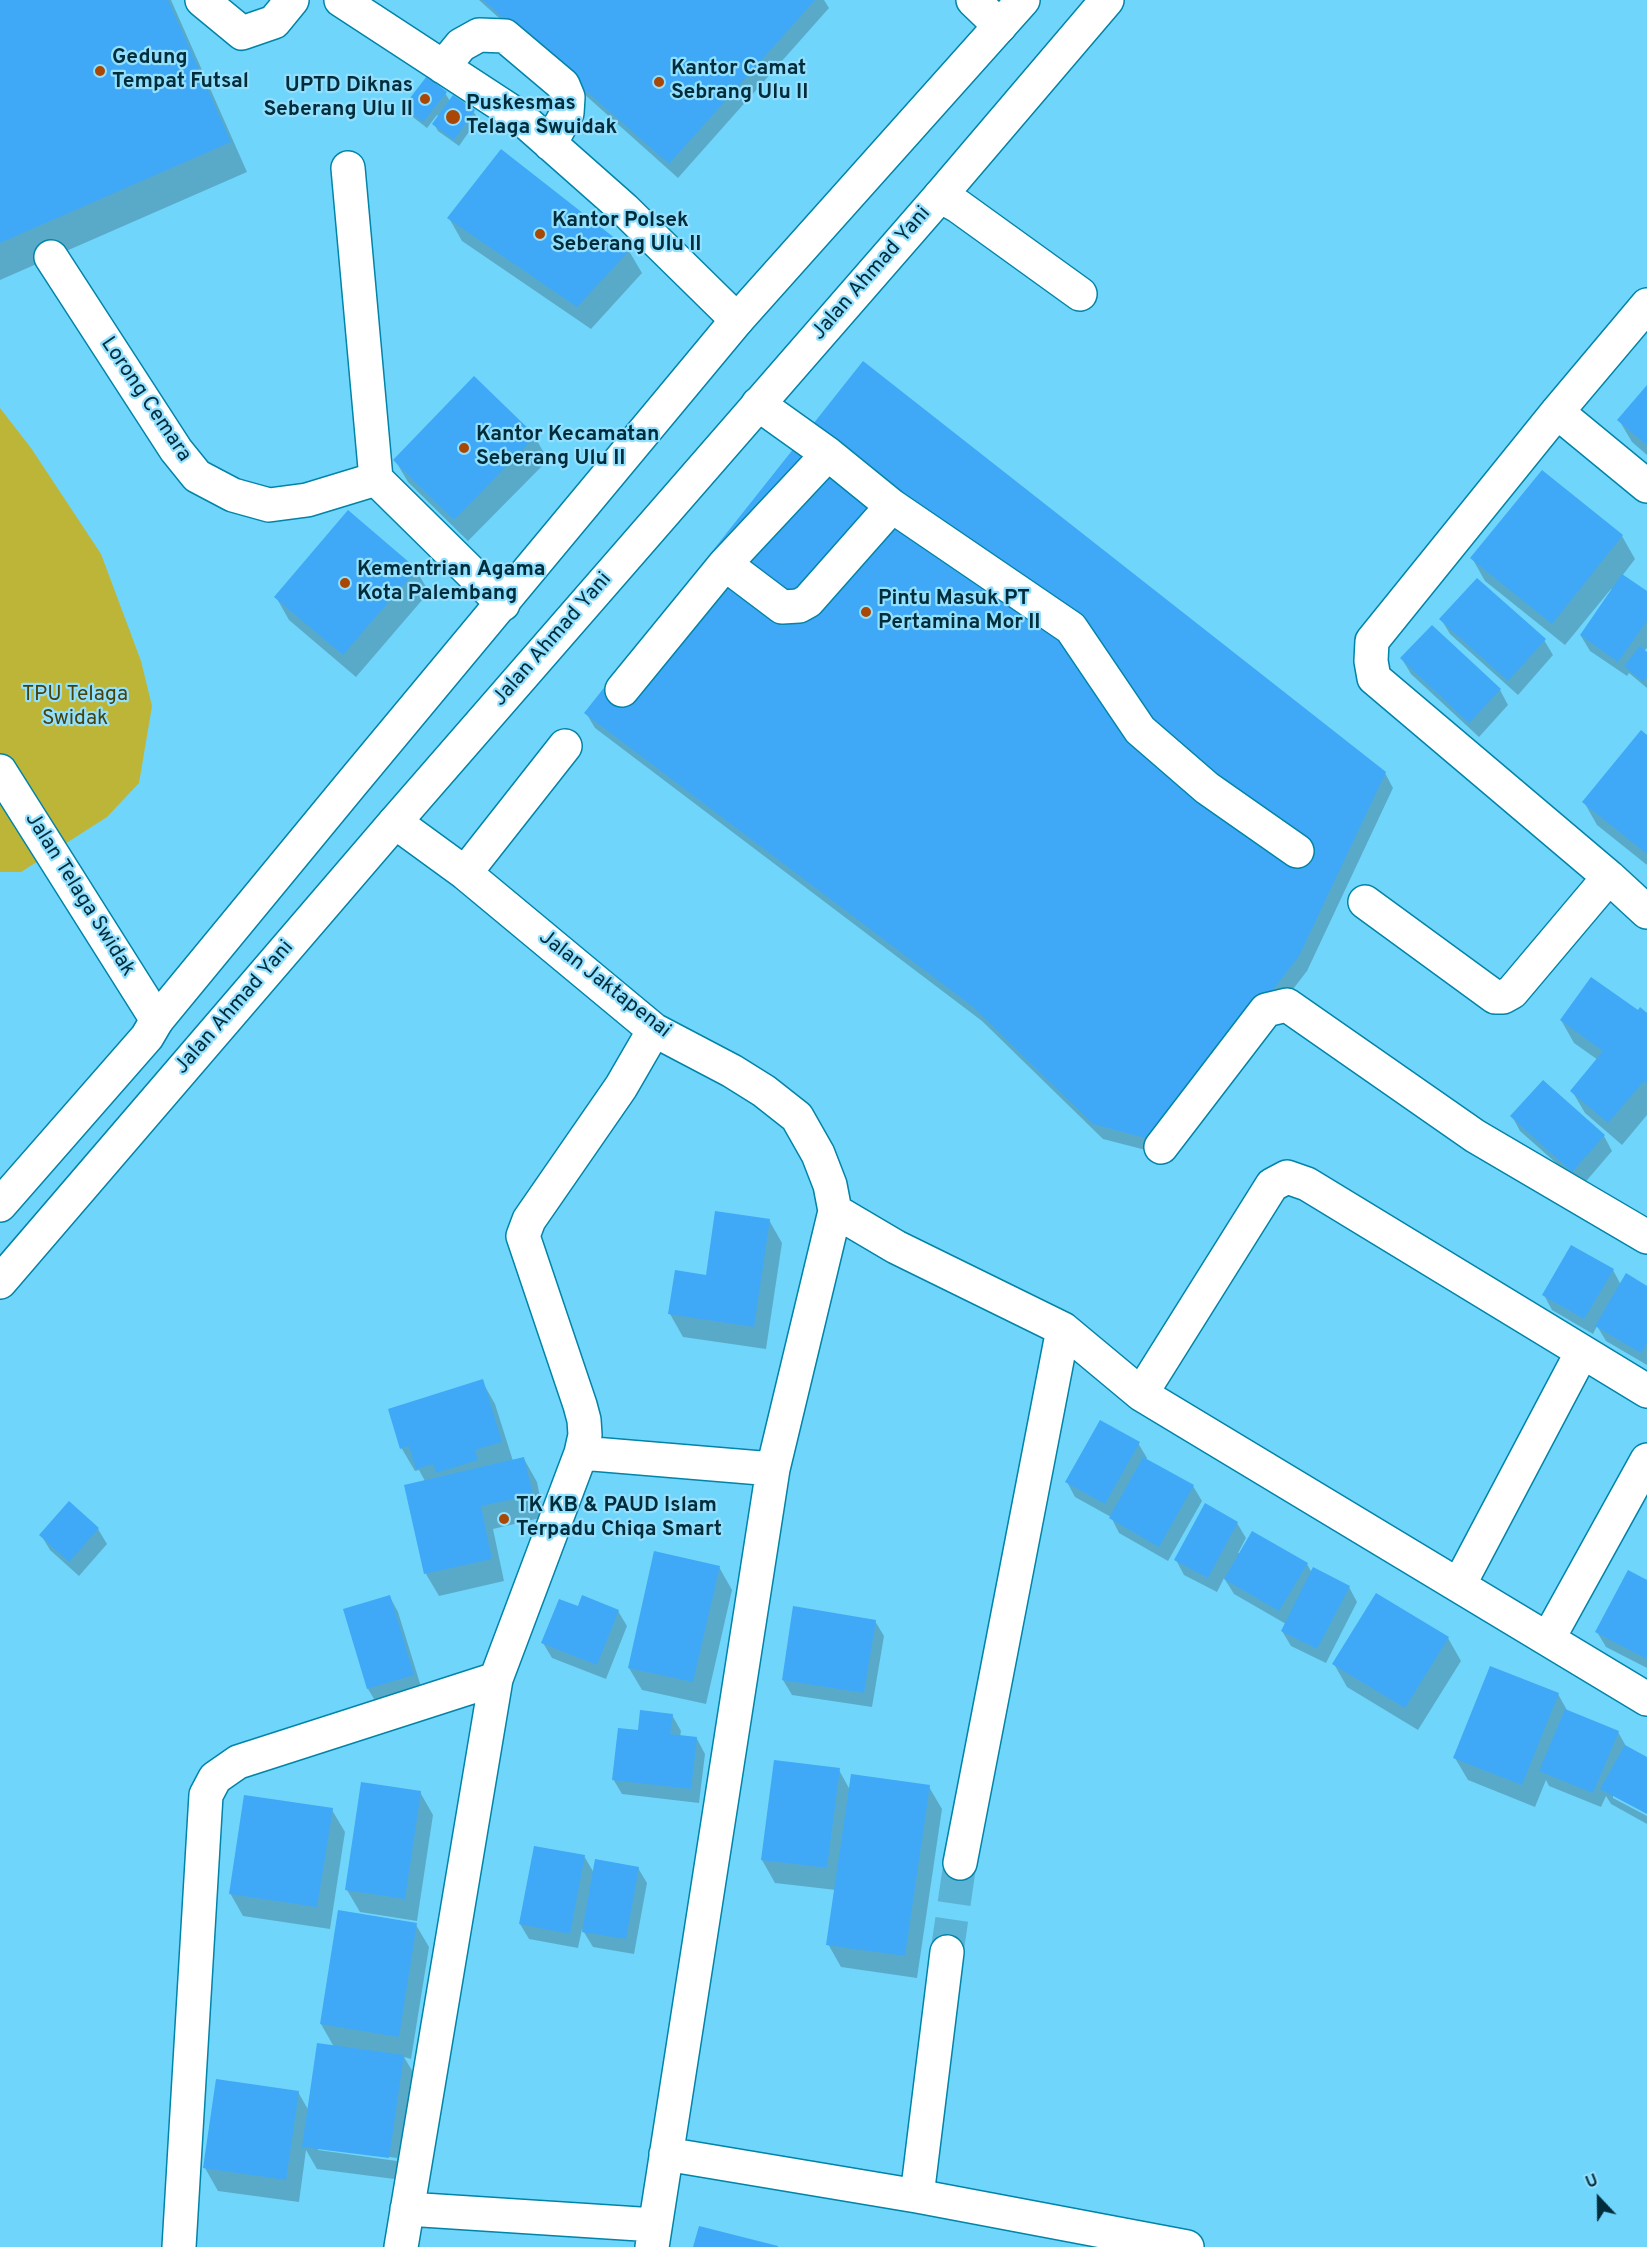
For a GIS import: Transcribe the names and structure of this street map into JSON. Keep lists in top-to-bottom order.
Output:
{
  "streets": {
    "main road": [
      "Jalan Ahmad Yani",
      "Lorong Cemara",
      "Jalan Telaga Swidak",
      "Jalan Jaktapenai"
    ]
  },
  "crossings": [
    ["Jalan Ahmad Yani", "Jalan Telaga Swidak"],
    ["Jalan Ahmad Yani", "Jalan Jaktapenai"]
  ],
  "parks": ["TPU Telaga Swidak"],
  "places": [
    "Gedung Tempat Futsal",
    "Kantor Camat Sebrang Ulu II",
    "UPTD Diknas Seberang Ulu II",
    "Puskesmas Telaga Swuidak",
    "Kantor Polsek Seberang Ulu II",
    "Kantor Kecamatan Seberang Ulu II",
    "Kementrian Agama Kota Palembang",
    "Pintu Masuk PT Pertamina Mor II",
    "TK KB & PAUD Islam Terpadu Chiqa Smart"
  ],
  "north": "top"
}
